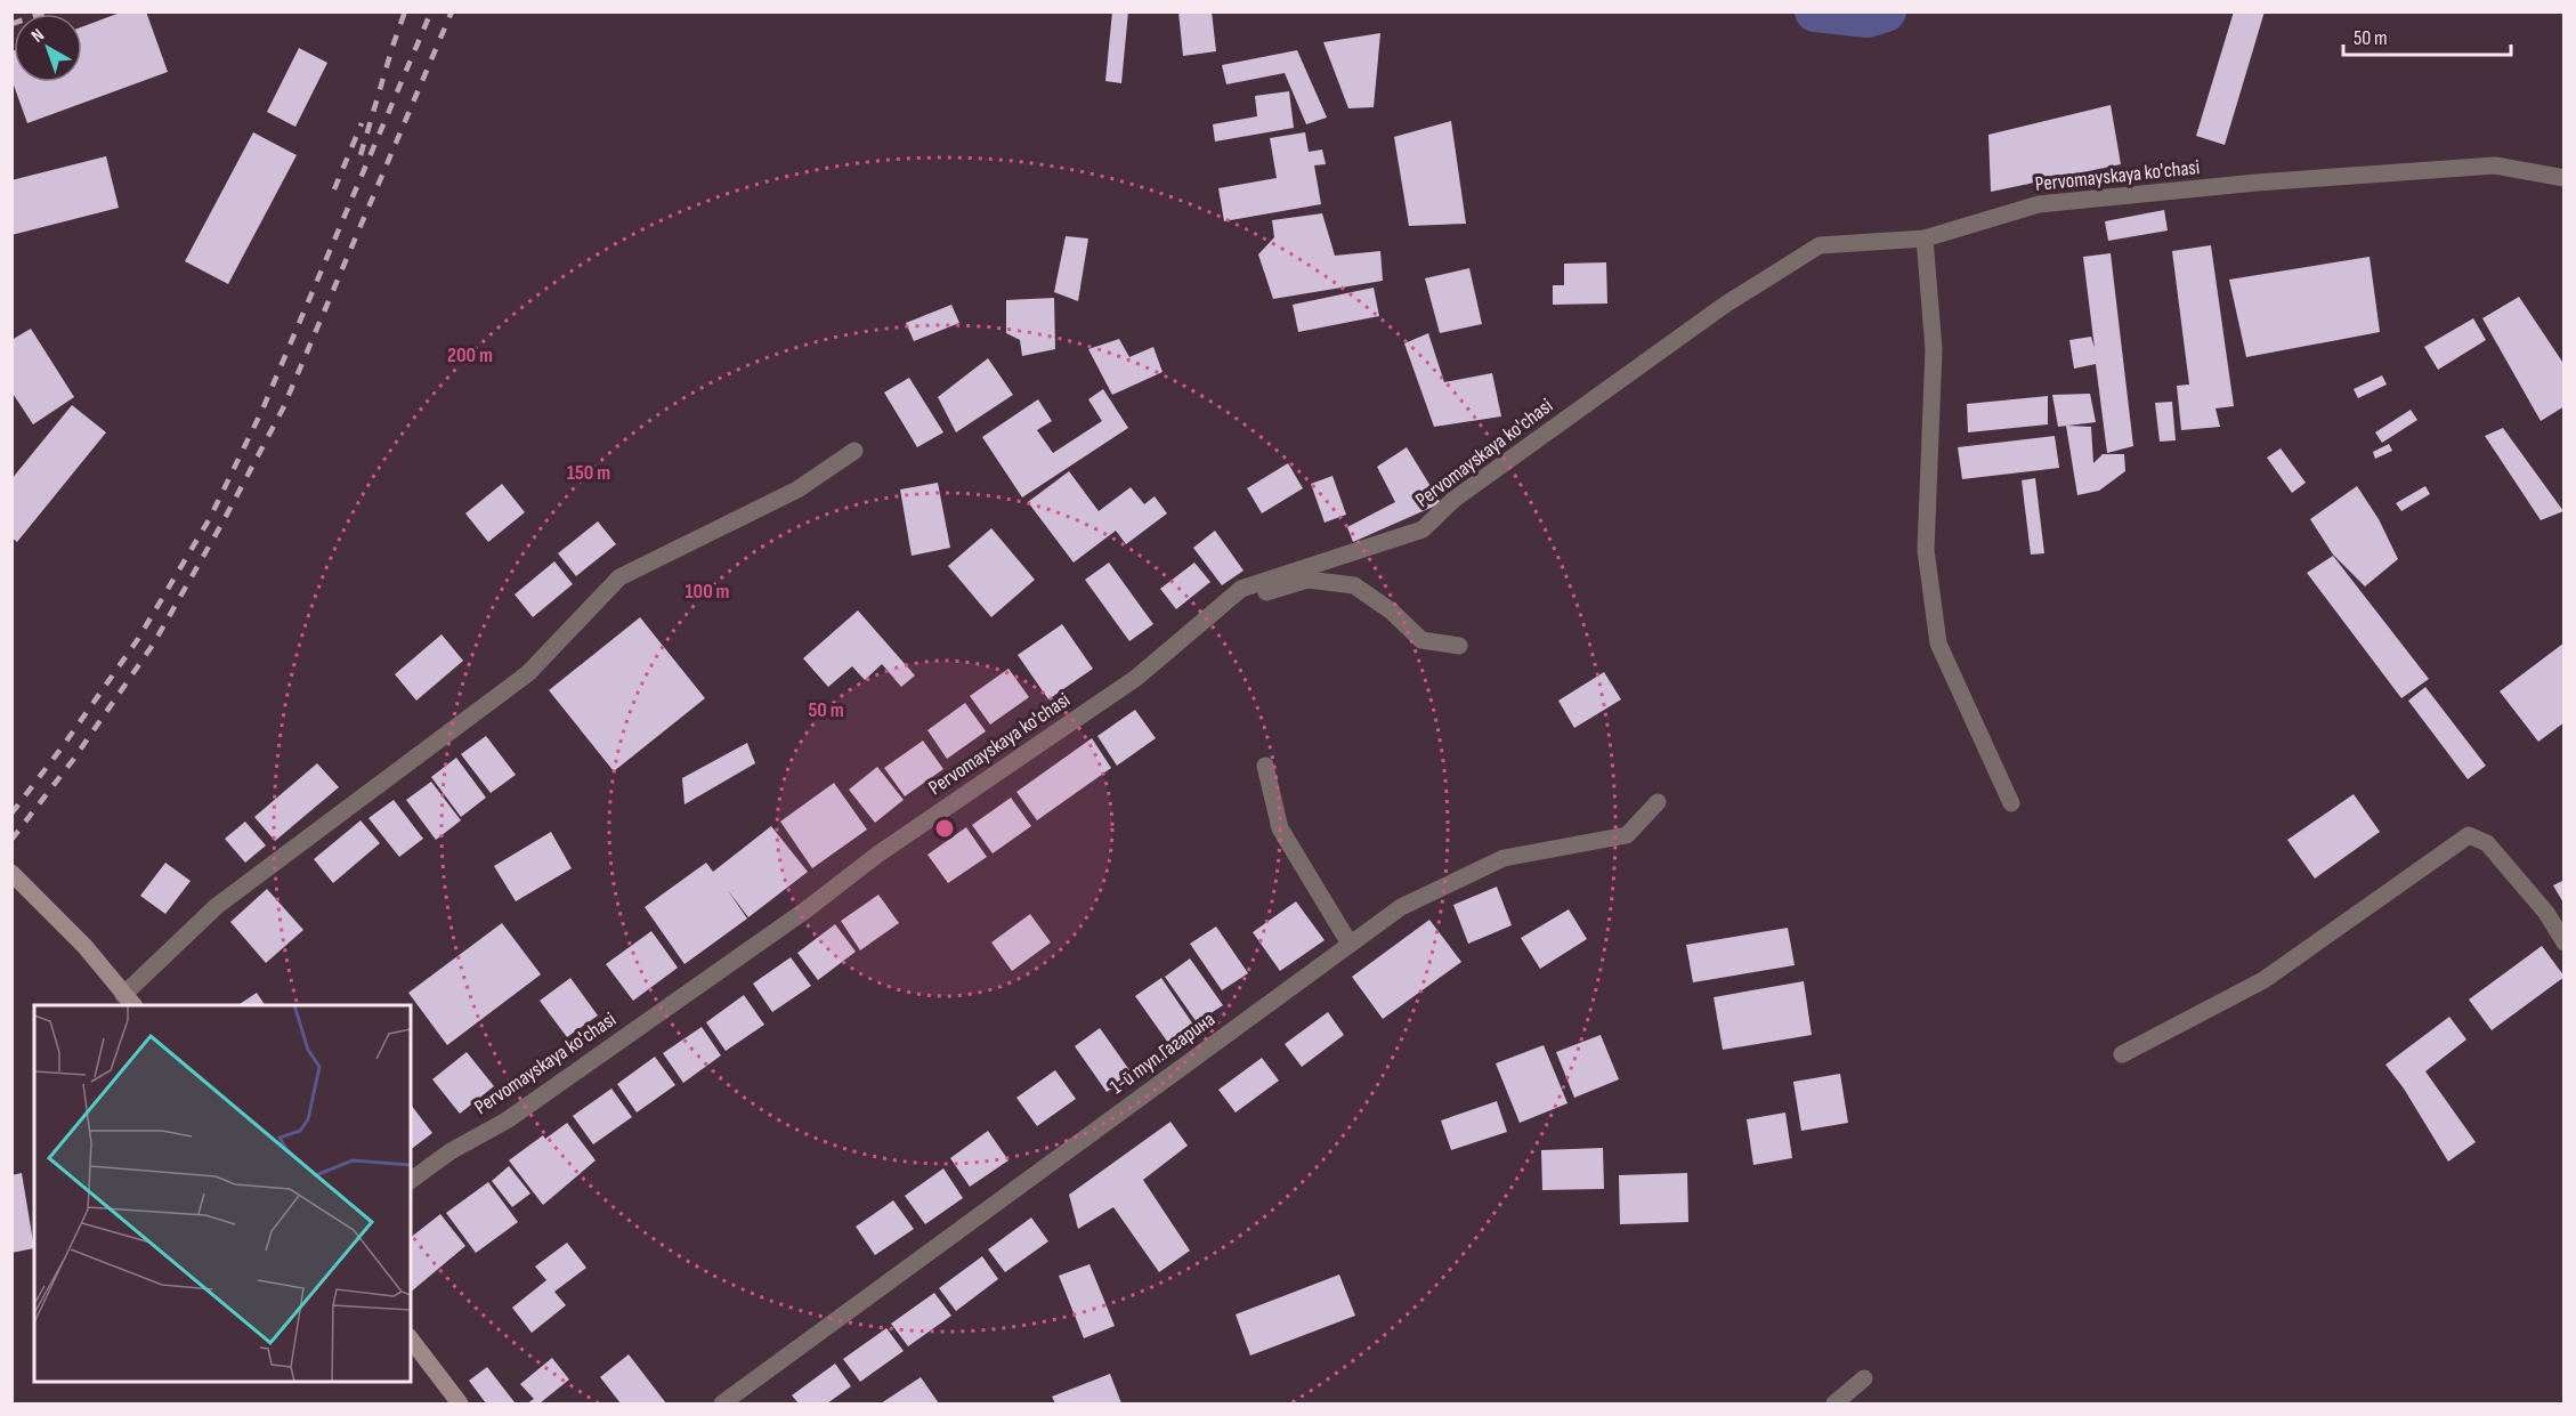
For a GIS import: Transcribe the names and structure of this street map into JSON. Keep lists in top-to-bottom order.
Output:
{
  "streets": {
    "street": ["Pervomayskaya ko'chasi", "1-й туп.Гагарина"]
  },
  "scale_bar": "50 m",
  "north": "top left",
  "rings": [
    "200 m",
    "150 m",
    "100 m",
    "50 m"
  ]
}
